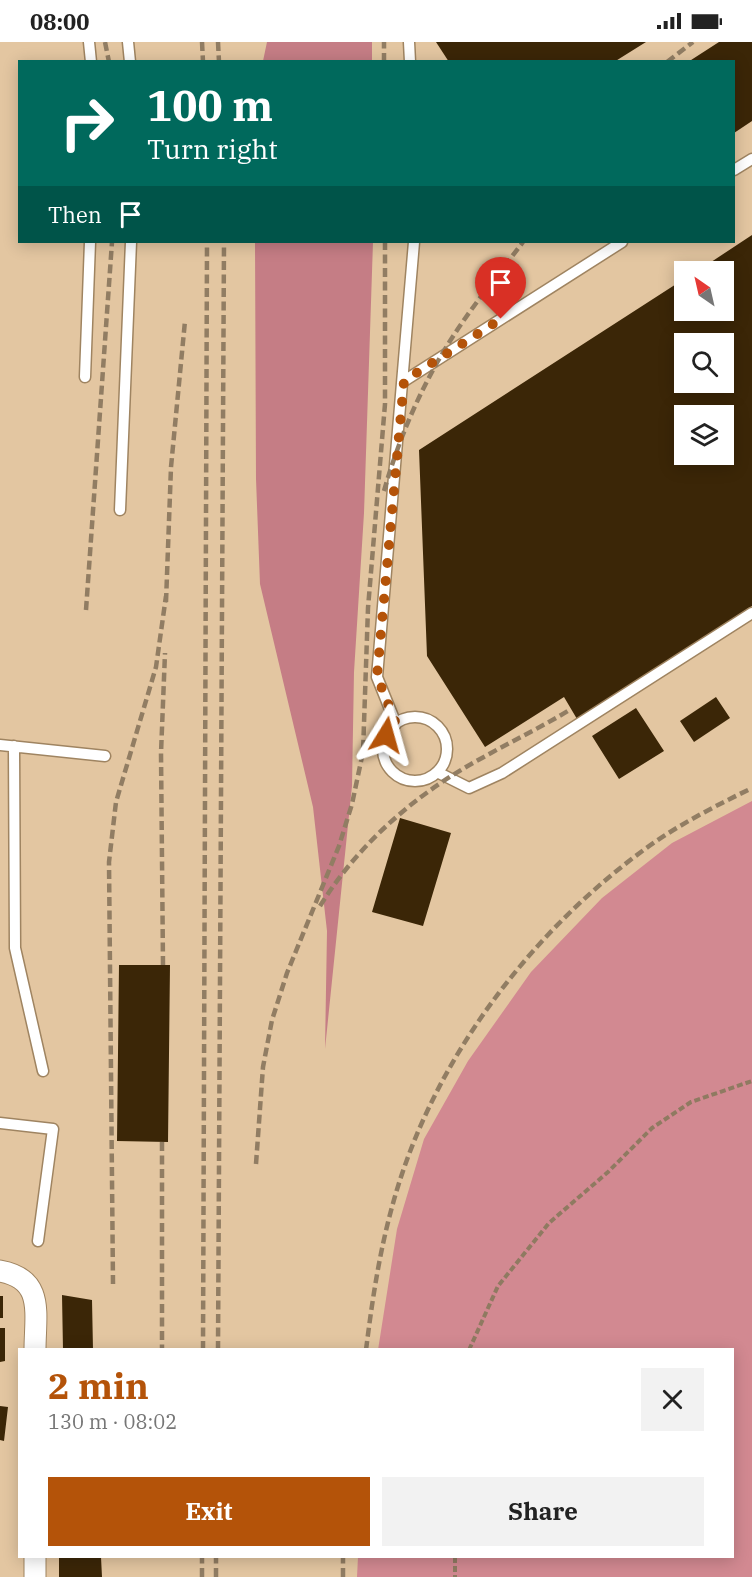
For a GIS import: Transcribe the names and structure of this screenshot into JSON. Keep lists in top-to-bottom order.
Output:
{
  "north": "top left",
  "page": {
    "status": "08:00",
    "turn": ["100 m", "Turn right"],
    "then": "Then",
    "heading": ["2 min", "130 m · 08:02"],
    "buttons": ["Exit", "Share"]
  }
}
